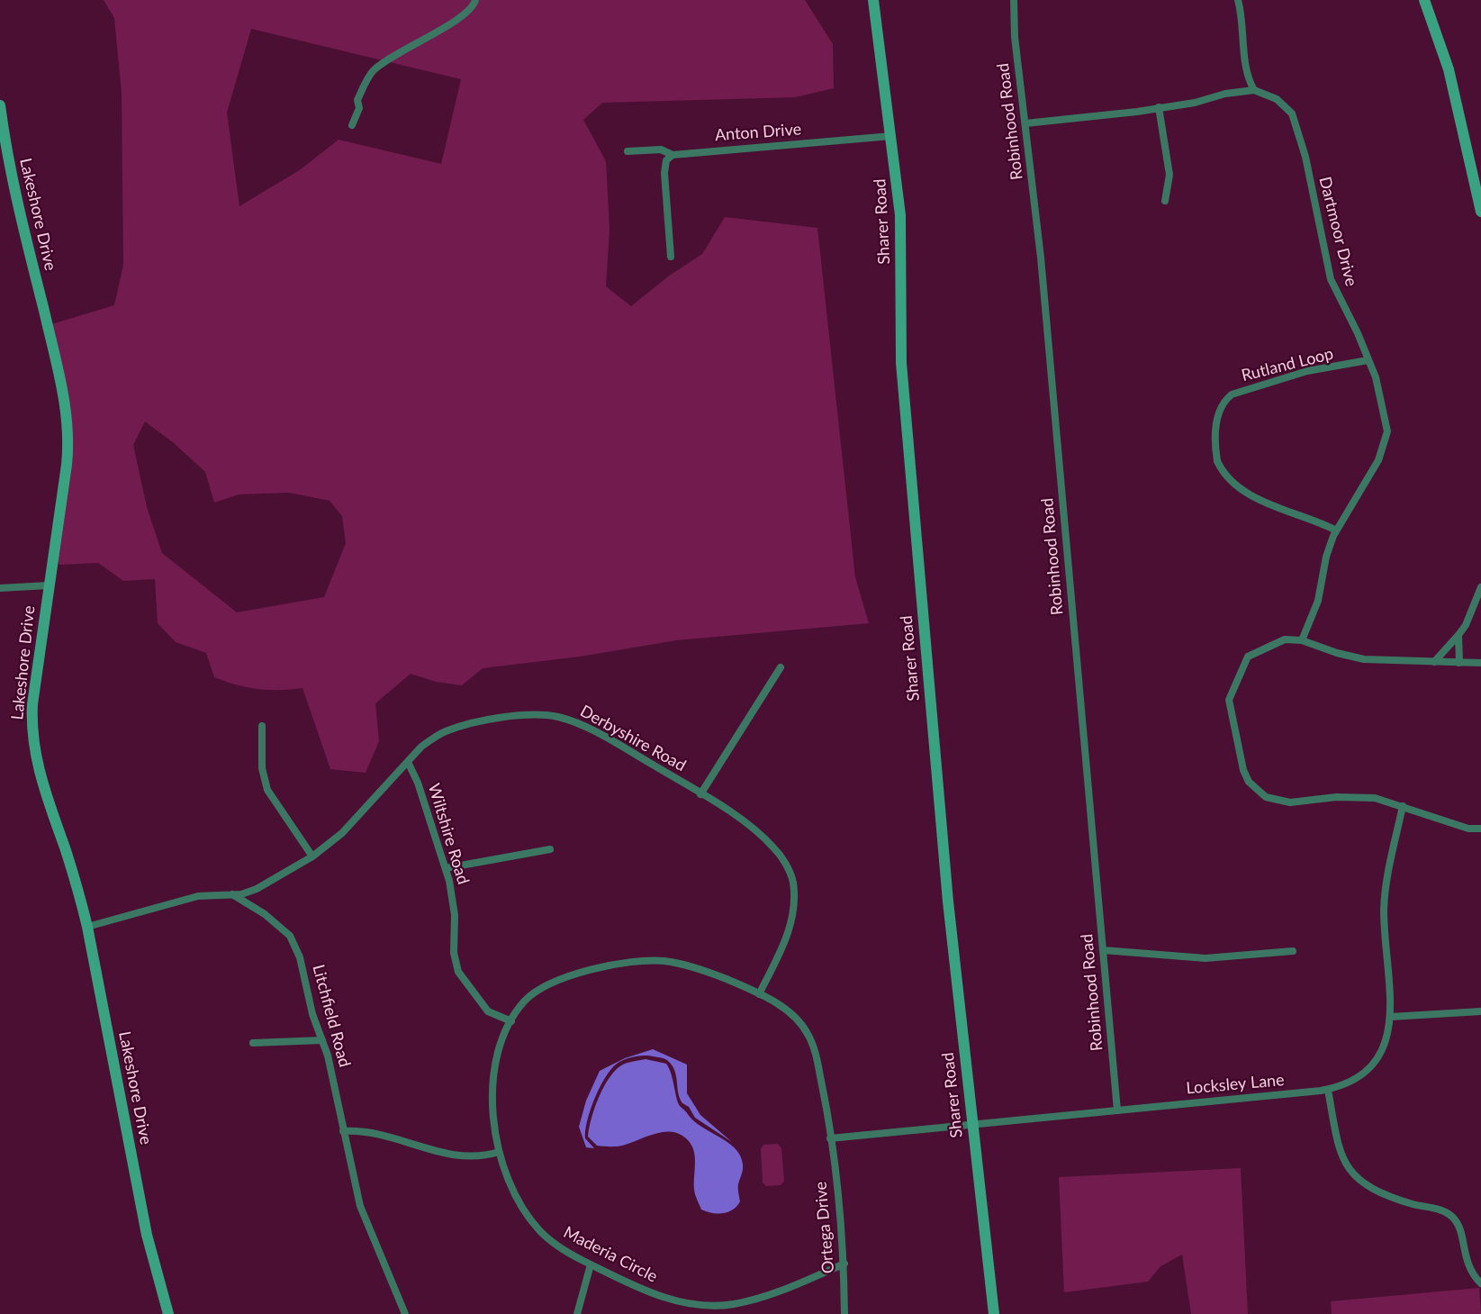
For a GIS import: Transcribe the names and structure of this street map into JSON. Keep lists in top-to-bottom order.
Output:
{
  "streets": {
    "street": [
      "Robinhood Road",
      "Anton Drive",
      "Lakeshore Drive",
      "Sharer Road",
      "Dartmoor Drive",
      "Rutland Loop",
      "Derbyshire Road",
      "Wiltshire Road",
      "Litchfield Road",
      "Locksley Lane",
      "Ortega Drive",
      "Maderia Circle"
    ]
  },
  "crossings": [
    ["Robinhood Road", "Locksley Lane"],
    ["Anton Drive", "Sharer Road"],
    ["Sharer Road", "Locksley Lane"],
    ["Dartmoor Drive", "Rutland Loop"],
    ["Derbyshire Road", "Wiltshire Road"],
    ["Derbyshire Road", "Litchfield Road"],
    ["Derbyshire Road", "Maderia Circle"],
    ["Wiltshire Road", "Maderia Circle"],
    ["Locksley Lane", "Ortega Drive"],
    ["Locksley Lane", "Maderia Circle"],
    ["Ortega Drive", "Maderia Circle"]
  ]
}
